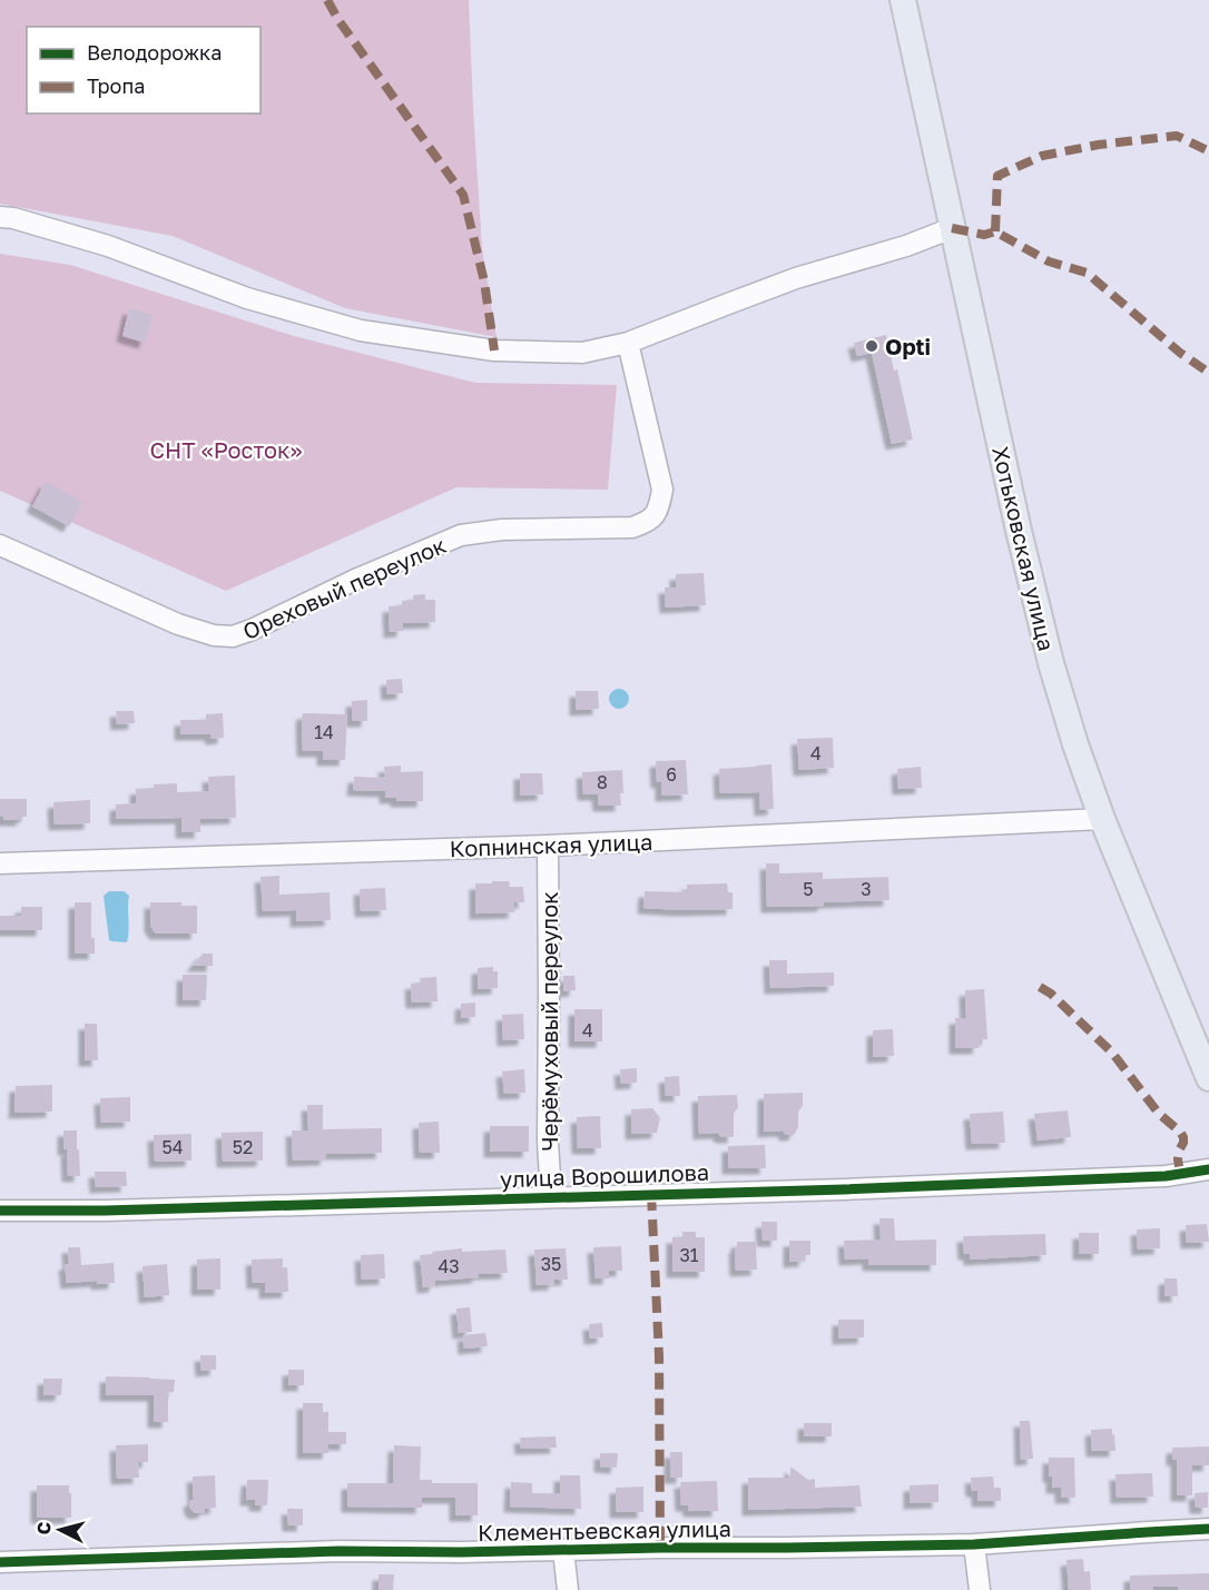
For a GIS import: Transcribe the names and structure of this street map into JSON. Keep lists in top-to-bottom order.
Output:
{
  "streets": {
    "main road": ["Хотьковская улица"],
    "street": [
      "Ореховый переулок",
      "Копнинская улица",
      "Черёмуховый переулок",
      "улица Ворошилова",
      "Клементьевская улица"
    ]
  },
  "crossings": [
    ["Хотьковская улица", "Копнинская улица"],
    ["Копнинская улица", "Черёмуховый переулок"],
    ["Черёмуховый переулок", "улица Ворошилова"]
  ],
  "parks": ["СНТ «Росток»"],
  "places": ["Opti"],
  "house_numbers": [
    "14",
    "4",
    "6",
    "8",
    "5",
    "3",
    "4",
    "54",
    "52",
    "31",
    "35",
    "43"
  ],
  "legend": ["Велодорожка", "Тропа"],
  "north": "left"
}
